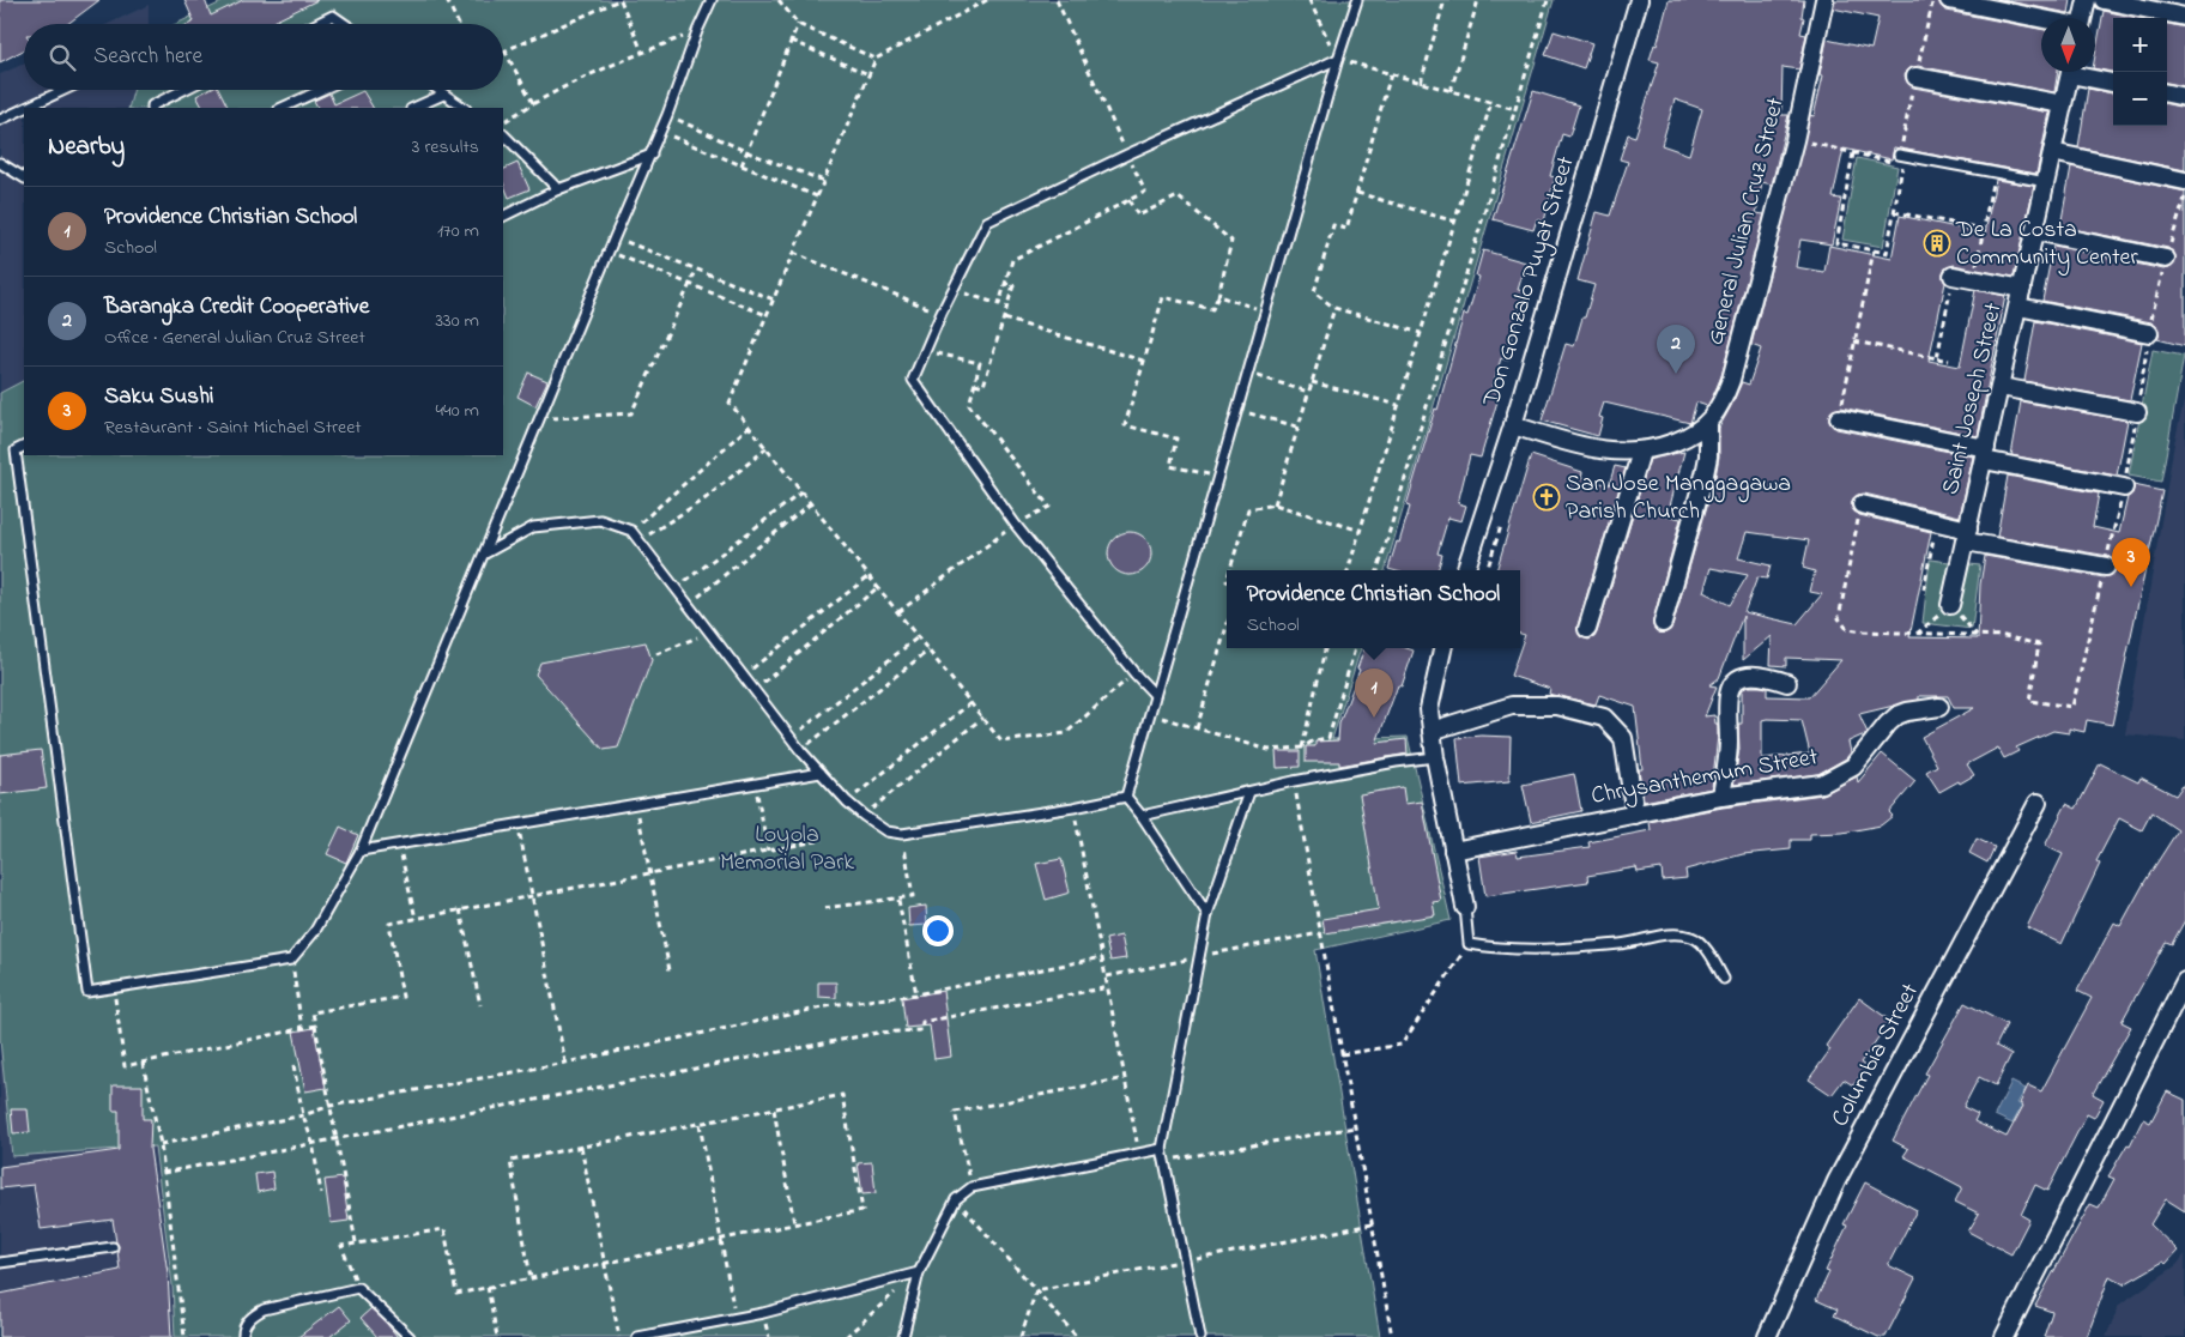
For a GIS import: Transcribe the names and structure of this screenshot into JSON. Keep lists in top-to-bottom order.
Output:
{
  "streets": {
    "street": [
      "General Julian Cruz Street",
      "Don Gonzalo Puyat Street",
      "Saint Joseph Street",
      "Chrysanthemum Street",
      "Columbia Street"
    ]
  },
  "parks": ["Loyola Memorial Park"],
  "places": {
    "building": ["De La Costa Community Center"],
    "church": ["San Jose Manggagawa Parish Church"]
  },
  "north": "bottom",
  "page": {
    "map_buttons": ["+", "−"],
    "search": "Search here",
    "heading": ["Nearby", "3 results"],
    "list": [
      {
        "mark": "1",
        "name": "Providence Christian School",
        "note": "School",
        "value": "170 m"
      },
      {
        "mark": "2",
        "name": "Barangka Credit Cooperative",
        "note": "Office · General Julian Cruz Street",
        "value": "330 m"
      },
      {
        "mark": "3",
        "name": "Saku Sushi",
        "note": "Restaurant · Saint Michael Street",
        "value": "440 m"
      }
    ],
    "pins": ["2", "3", "1"],
    "popup": ["Providence Christian School", "School"]
  }
}
